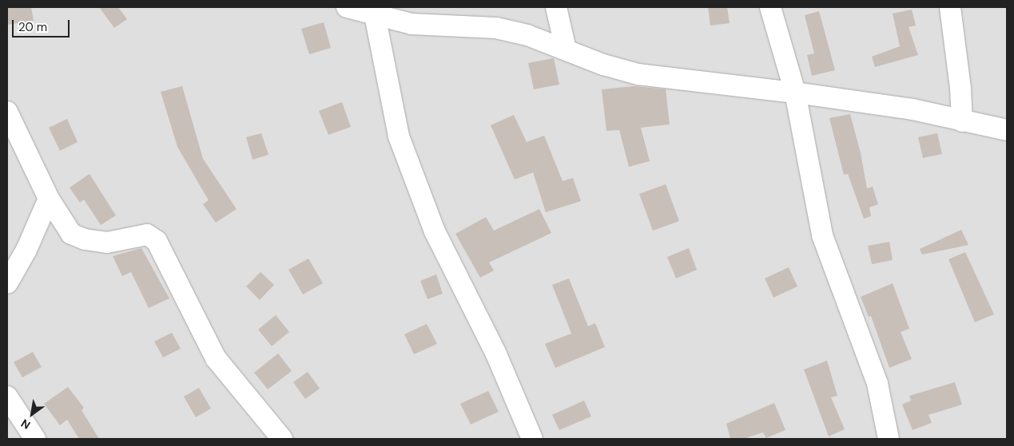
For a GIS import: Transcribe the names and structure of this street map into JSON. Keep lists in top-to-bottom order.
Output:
{
  "scale_bar": "20 m",
  "north": "bottom left"
}
